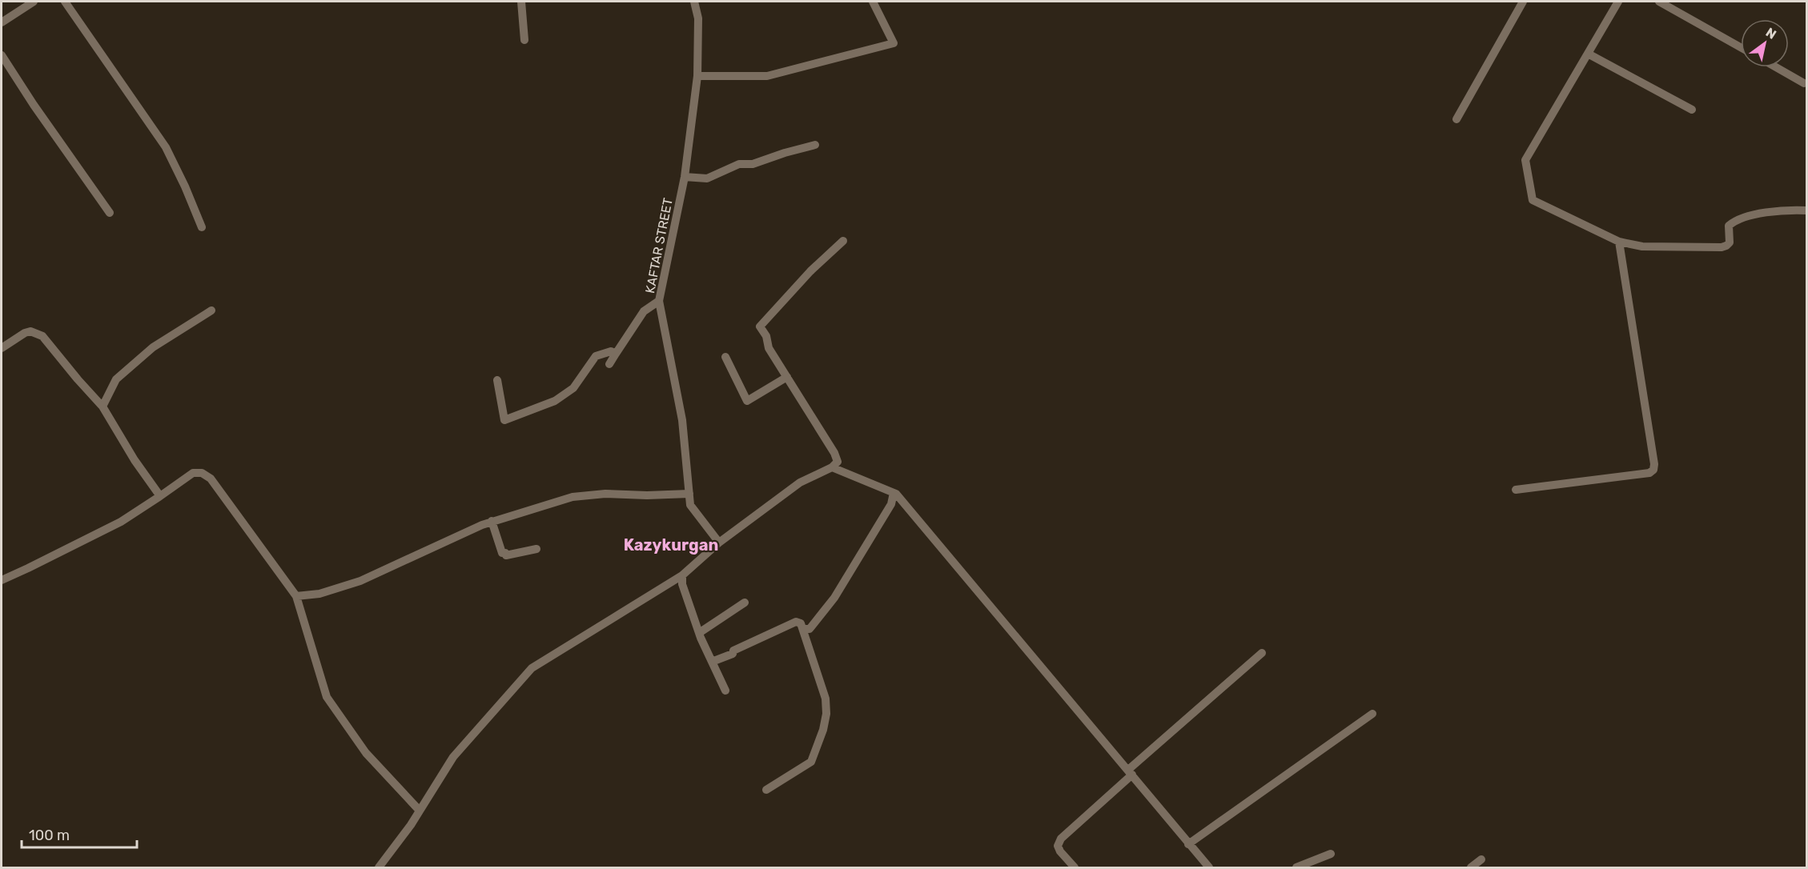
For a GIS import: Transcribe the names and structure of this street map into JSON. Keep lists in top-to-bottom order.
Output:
{
  "streets": {
    "street": ["KAFTAR STREET"]
  },
  "districts": ["Kazykurgan"],
  "scale_bar": "100 m",
  "north": "top right"
}
